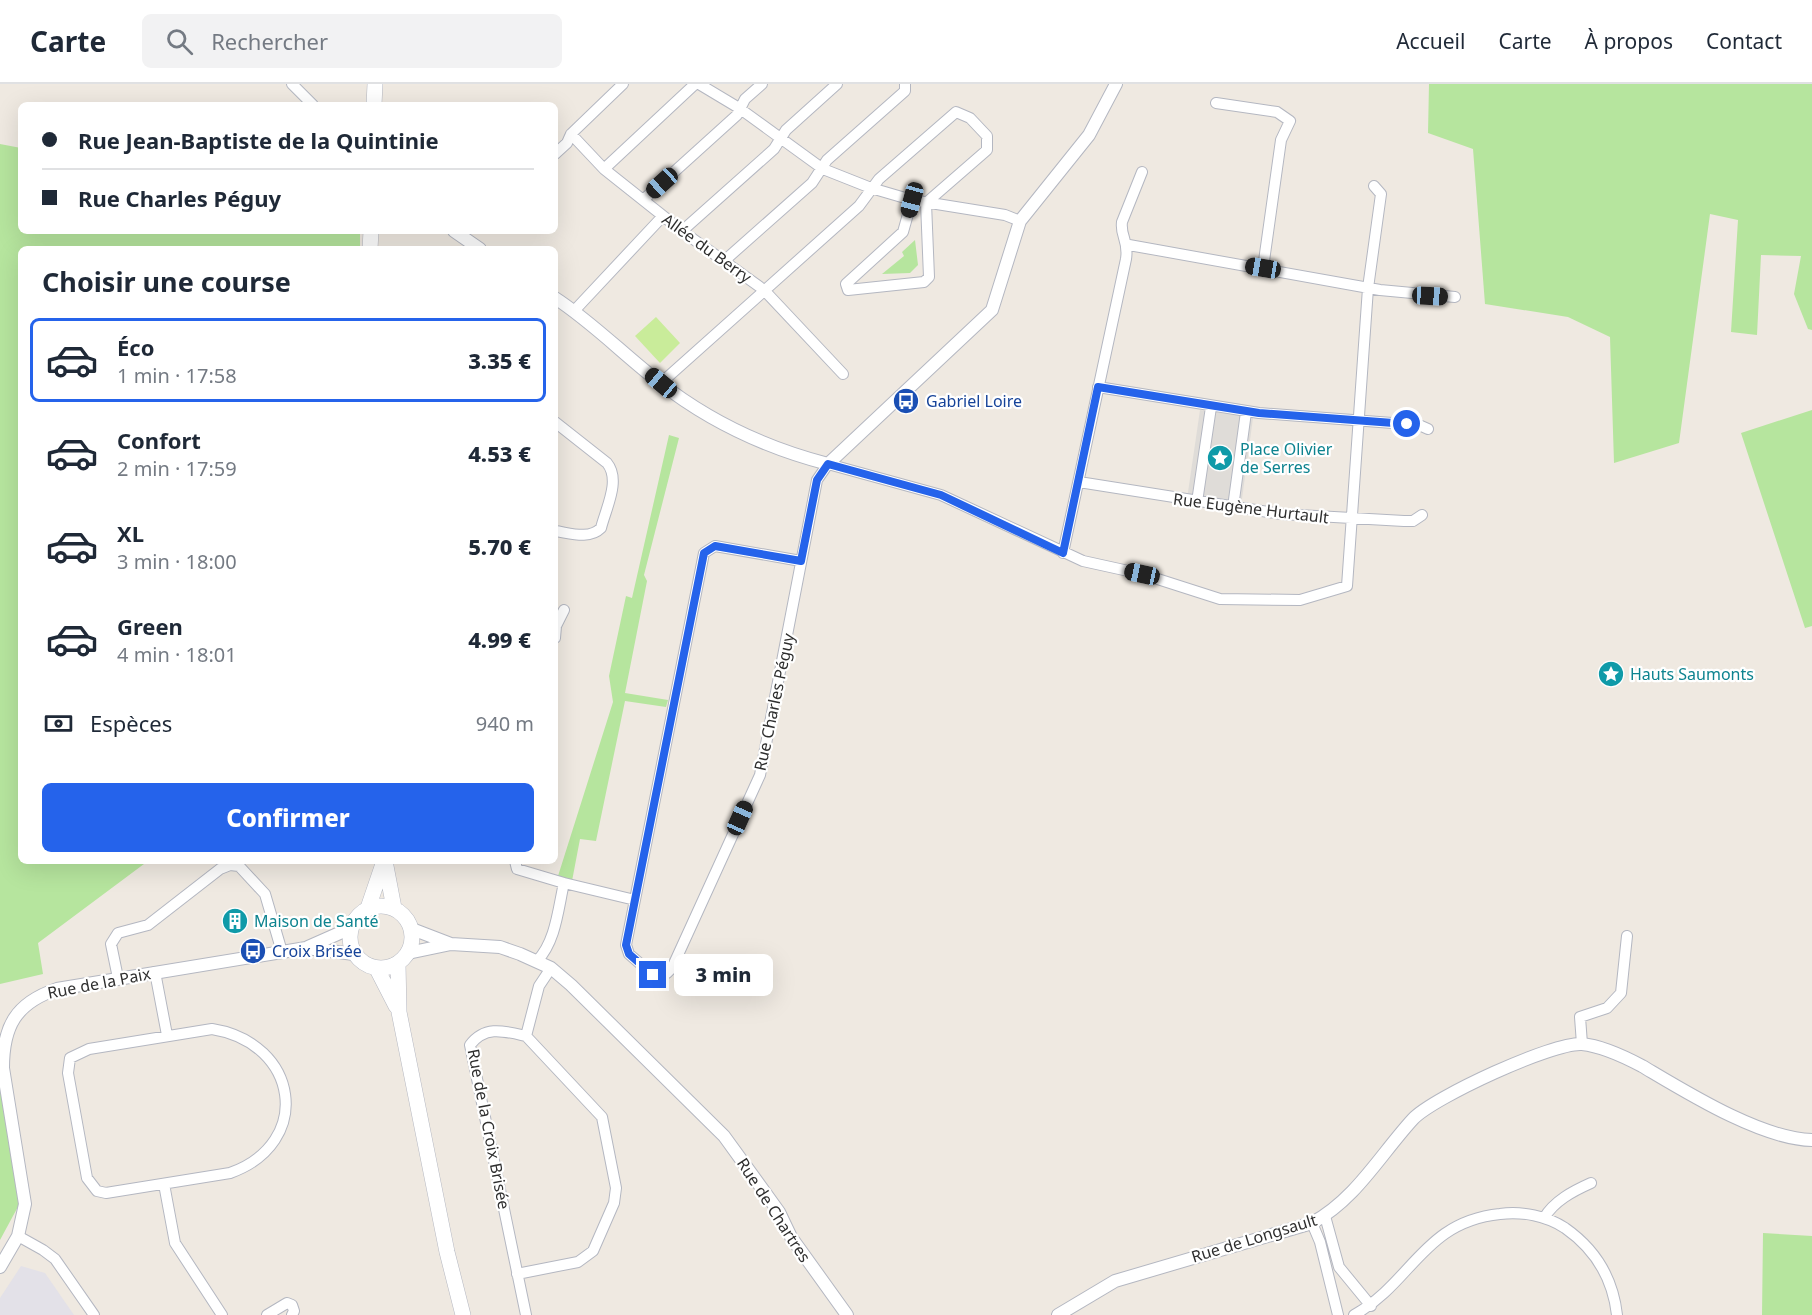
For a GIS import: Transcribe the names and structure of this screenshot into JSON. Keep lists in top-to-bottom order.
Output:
{
  "streets": {
    "street": [
      "Allée du Berry",
      "Rue Eugène Hurtault",
      "Rue Charles Péguy",
      "Rue de la Paix",
      "Rue de la Croix Brisée",
      "Rue de Chartres",
      "Rue de Longsault"
    ]
  },
  "places": {
    "bus stop": ["Gabriel Loire", "Croix Brisée"],
    "place": ["Place Olivier de Serres", "Hauts Saumonts"],
    "building": ["Maison de Santé"]
  },
  "page": {
    "header": "Carte",
    "search": "Rechercher",
    "nav": [
      "Accueil",
      "Carte",
      "À propos",
      "Contact"
    ],
    "banner": ["Rue Jean-Baptiste de la Quintinie", "Rue Charles Péguy"],
    "heading": "Choisir une course",
    "list": [
      {
        "name": "Éco",
        "note": "1 min · 17:58",
        "value": "3.35 €"
      },
      {
        "name": "Confort",
        "note": "2 min · 17:59",
        "value": "4.53 €"
      },
      {
        "name": "XL",
        "note": "3 min · 18:00",
        "value": "5.70 €"
      },
      {
        "name": "Green",
        "note": "4 min · 18:01",
        "value": "4.99 €"
      }
    ],
    "pay": ["Espèces", "940 m"],
    "buttons": "Confirmer",
    "bubble": "3 min"
  }
}
